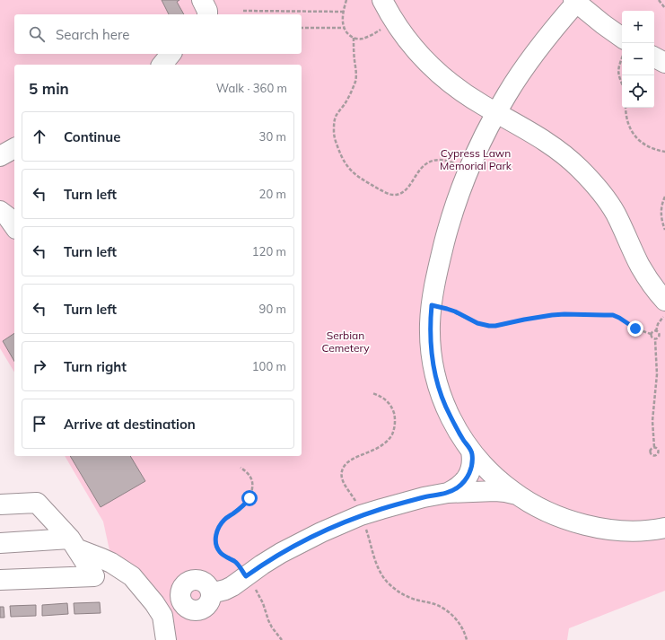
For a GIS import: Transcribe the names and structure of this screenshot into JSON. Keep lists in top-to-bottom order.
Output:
{
  "parks": ["Cypress Lawn Memorial Park", "Serbian Cemetery"],
  "page": {
    "map_buttons": ["+", "−"],
    "search": "Search here",
    "heading": ["5 min", "Walk · 360 m"],
    "list": [
      ["Continue", "30 m"],
      ["Turn left", "20 m"],
      ["Turn left", "120 m"],
      ["Turn left", "90 m"],
      ["Turn right", "100 m"],
      "Arrive at destination"
    ]
  }
}
